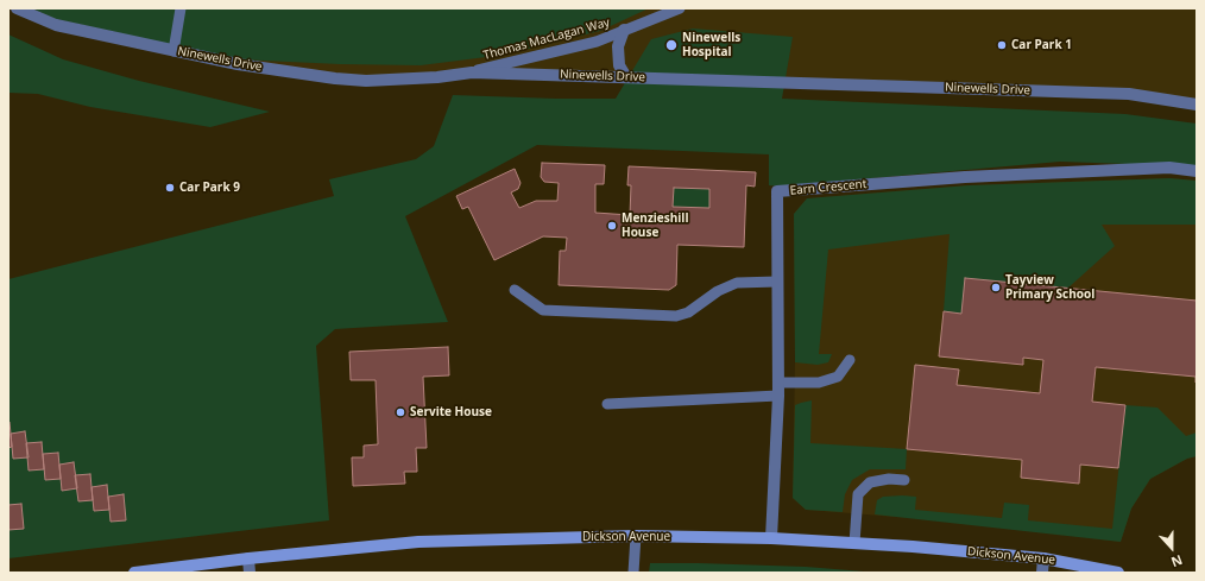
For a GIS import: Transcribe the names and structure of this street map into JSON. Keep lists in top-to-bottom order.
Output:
{
  "streets": {
    "street": ["Ninewells Drive", "Earn Crescent", "Dickson Avenue"],
    "lane": ["Thomas MacLagan Way"]
  },
  "crossings": [
    ["Thomas MacLagan Way", "Ninewells Drive"],
    ["Earn Crescent", "Dickson Avenue"]
  ],
  "places": [
    "Ninewells Hospital",
    "Car Park 1",
    "Car Park 9",
    "Menzieshill House",
    "Tayview Primary School",
    "Servite House"
  ],
  "north": "bottom"
}
